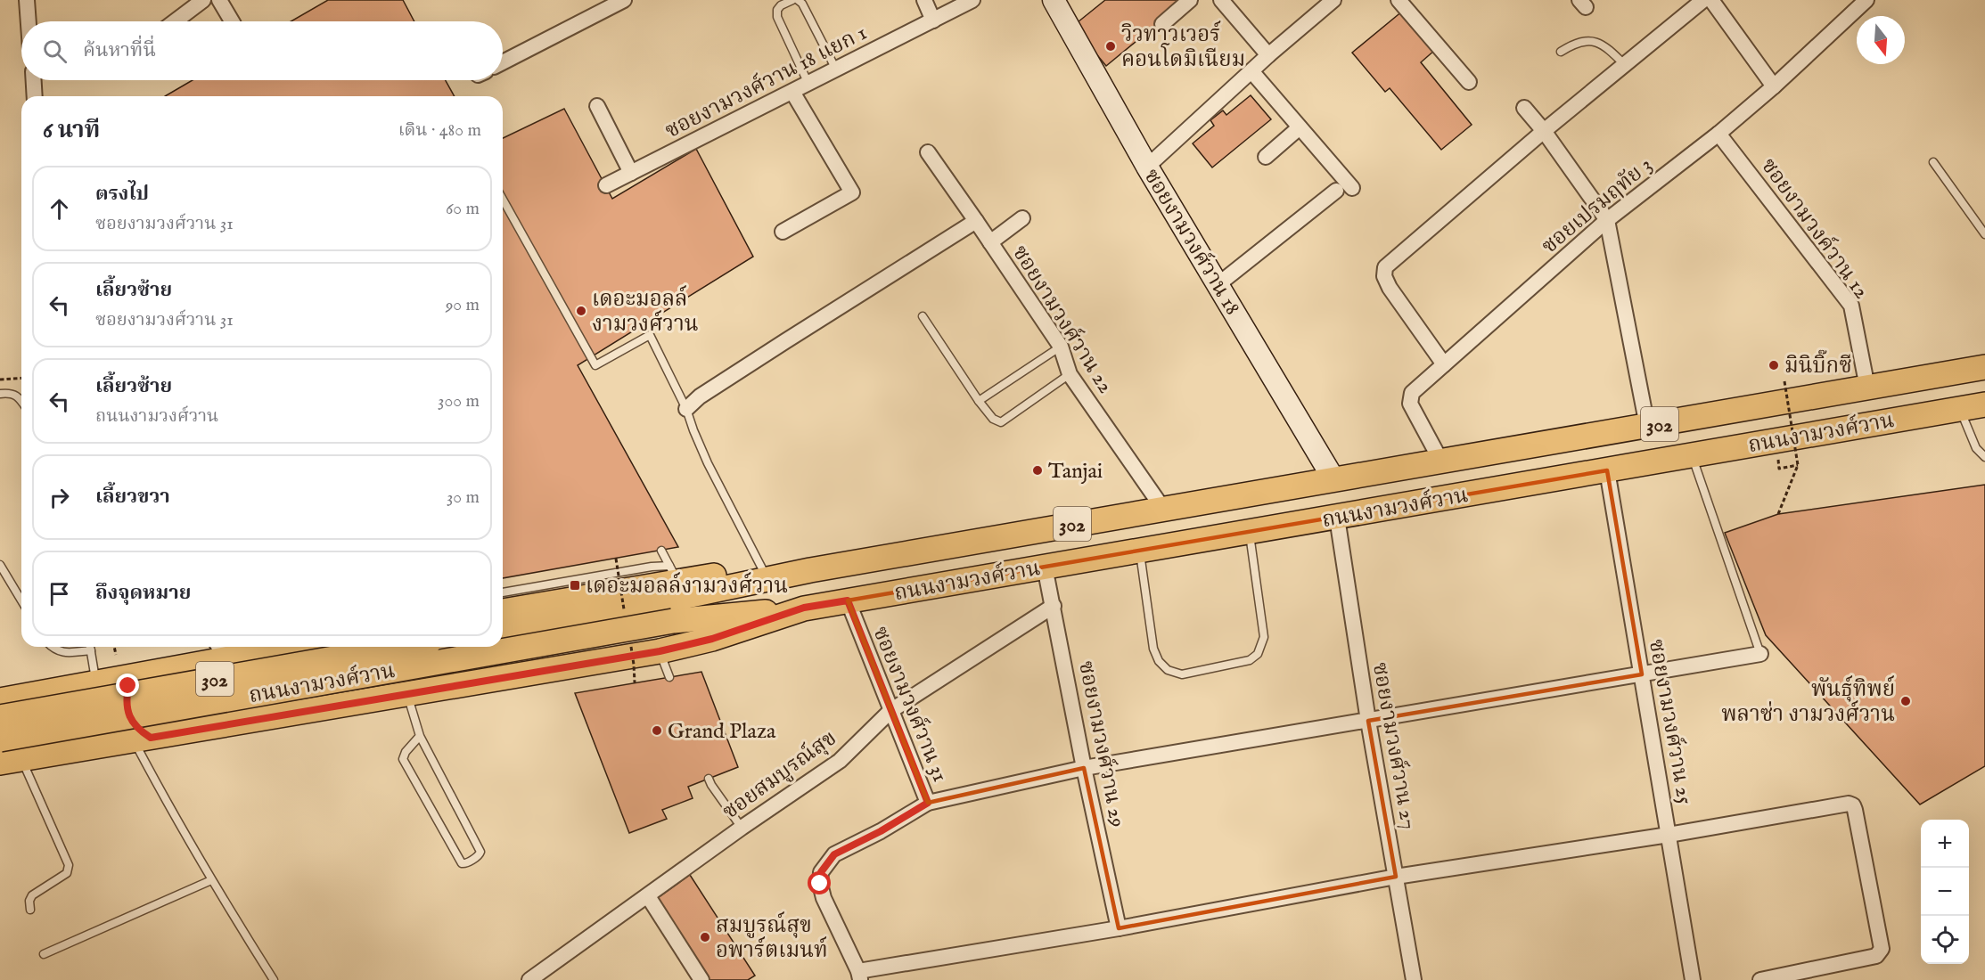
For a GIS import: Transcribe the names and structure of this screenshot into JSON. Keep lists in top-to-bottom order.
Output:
{
  "streets": {
    "main road": ["302", "ถนนงามวงศ์วาน"],
    "street": [
      "ซอยงามวงศ์วาน 18 แยก 1",
      "ซอยเปรมฤทัย 3",
      "ซอยงามวงค์วาน 12",
      "ซอยงามวงศ์วาน 18",
      "ซอยงามวงศ์วาน 22",
      "ซอยงามวงศ์วาน 31",
      "ซอยงามวงศ์วาน 25",
      "ซอยงามวงศ์วาน 29",
      "ซอยงามวงศ์วาน 27",
      "ซอยสมบูรณ์สุข"
    ]
  },
  "crossings": [
    ["ซอยเปรมฤทัย 3", "ซอยงามวงค์วาน 12"],
    ["ซอยเปรมฤทัย 3", "ถนนงามวงศ์วาน"],
    ["ซอยงามวงค์วาน 12", "ถนนงามวงศ์วาน"],
    ["ซอยงามวงศ์วาน 18", "ถนนงามวงศ์วาน"],
    ["ซอยงามวงศ์วาน 22", "ถนนงามวงศ์วาน"],
    ["ถนนงามวงศ์วาน", "ซอยงามวงศ์วาน 31"],
    ["ถนนงามวงศ์วาน", "ซอยงามวงศ์วาน 25"],
    ["ถนนงามวงศ์วาน", "ซอยงามวงศ์วาน 29"],
    ["ถนนงามวงศ์วาน", "ซอยงามวงศ์วาน 27"],
    ["ซอยงามวงศ์วาน 31", "ซอยสมบูรณ์สุข"],
    ["ซอยงามวงศ์วาน 29", "ซอยสมบูรณ์สุข"]
  ],
  "places": {
    "other": [
      "วิวทาวเวอร์ คอนโดมิเนียม",
      "เดอะมอลล์ งามวงศ์วาน",
      "มินิบิ๊กซี",
      "Tanjai",
      "พันธุ์ทิพย์ พลาซ่า งามวงศ์วาน",
      "Grand Plaza",
      "สมบูรณ์สุข อพาร์ตเมนท์"
    ],
    "transit": ["เดอะมอลล์งามวงศ์วาน"]
  },
  "north": "bottom",
  "page": {
    "search": "ค้นหาที่นี่",
    "heading": ["6 นาที", "เดิน · 480 m"],
    "list": [
      ["ตรงไป", "ซอยงามวงศ์วาน 31", "60 m"],
      ["เลี้ยวซ้าย", "ซอยงามวงศ์วาน 31", "90 m"],
      ["เลี้ยวซ้าย", "ถนนงามวงศ์วาน", "300 m"],
      ["เลี้ยวขวา", "30 m"],
      "ถึงจุดหมาย"
    ],
    "map_buttons": ["+", "−"]
  }
}
